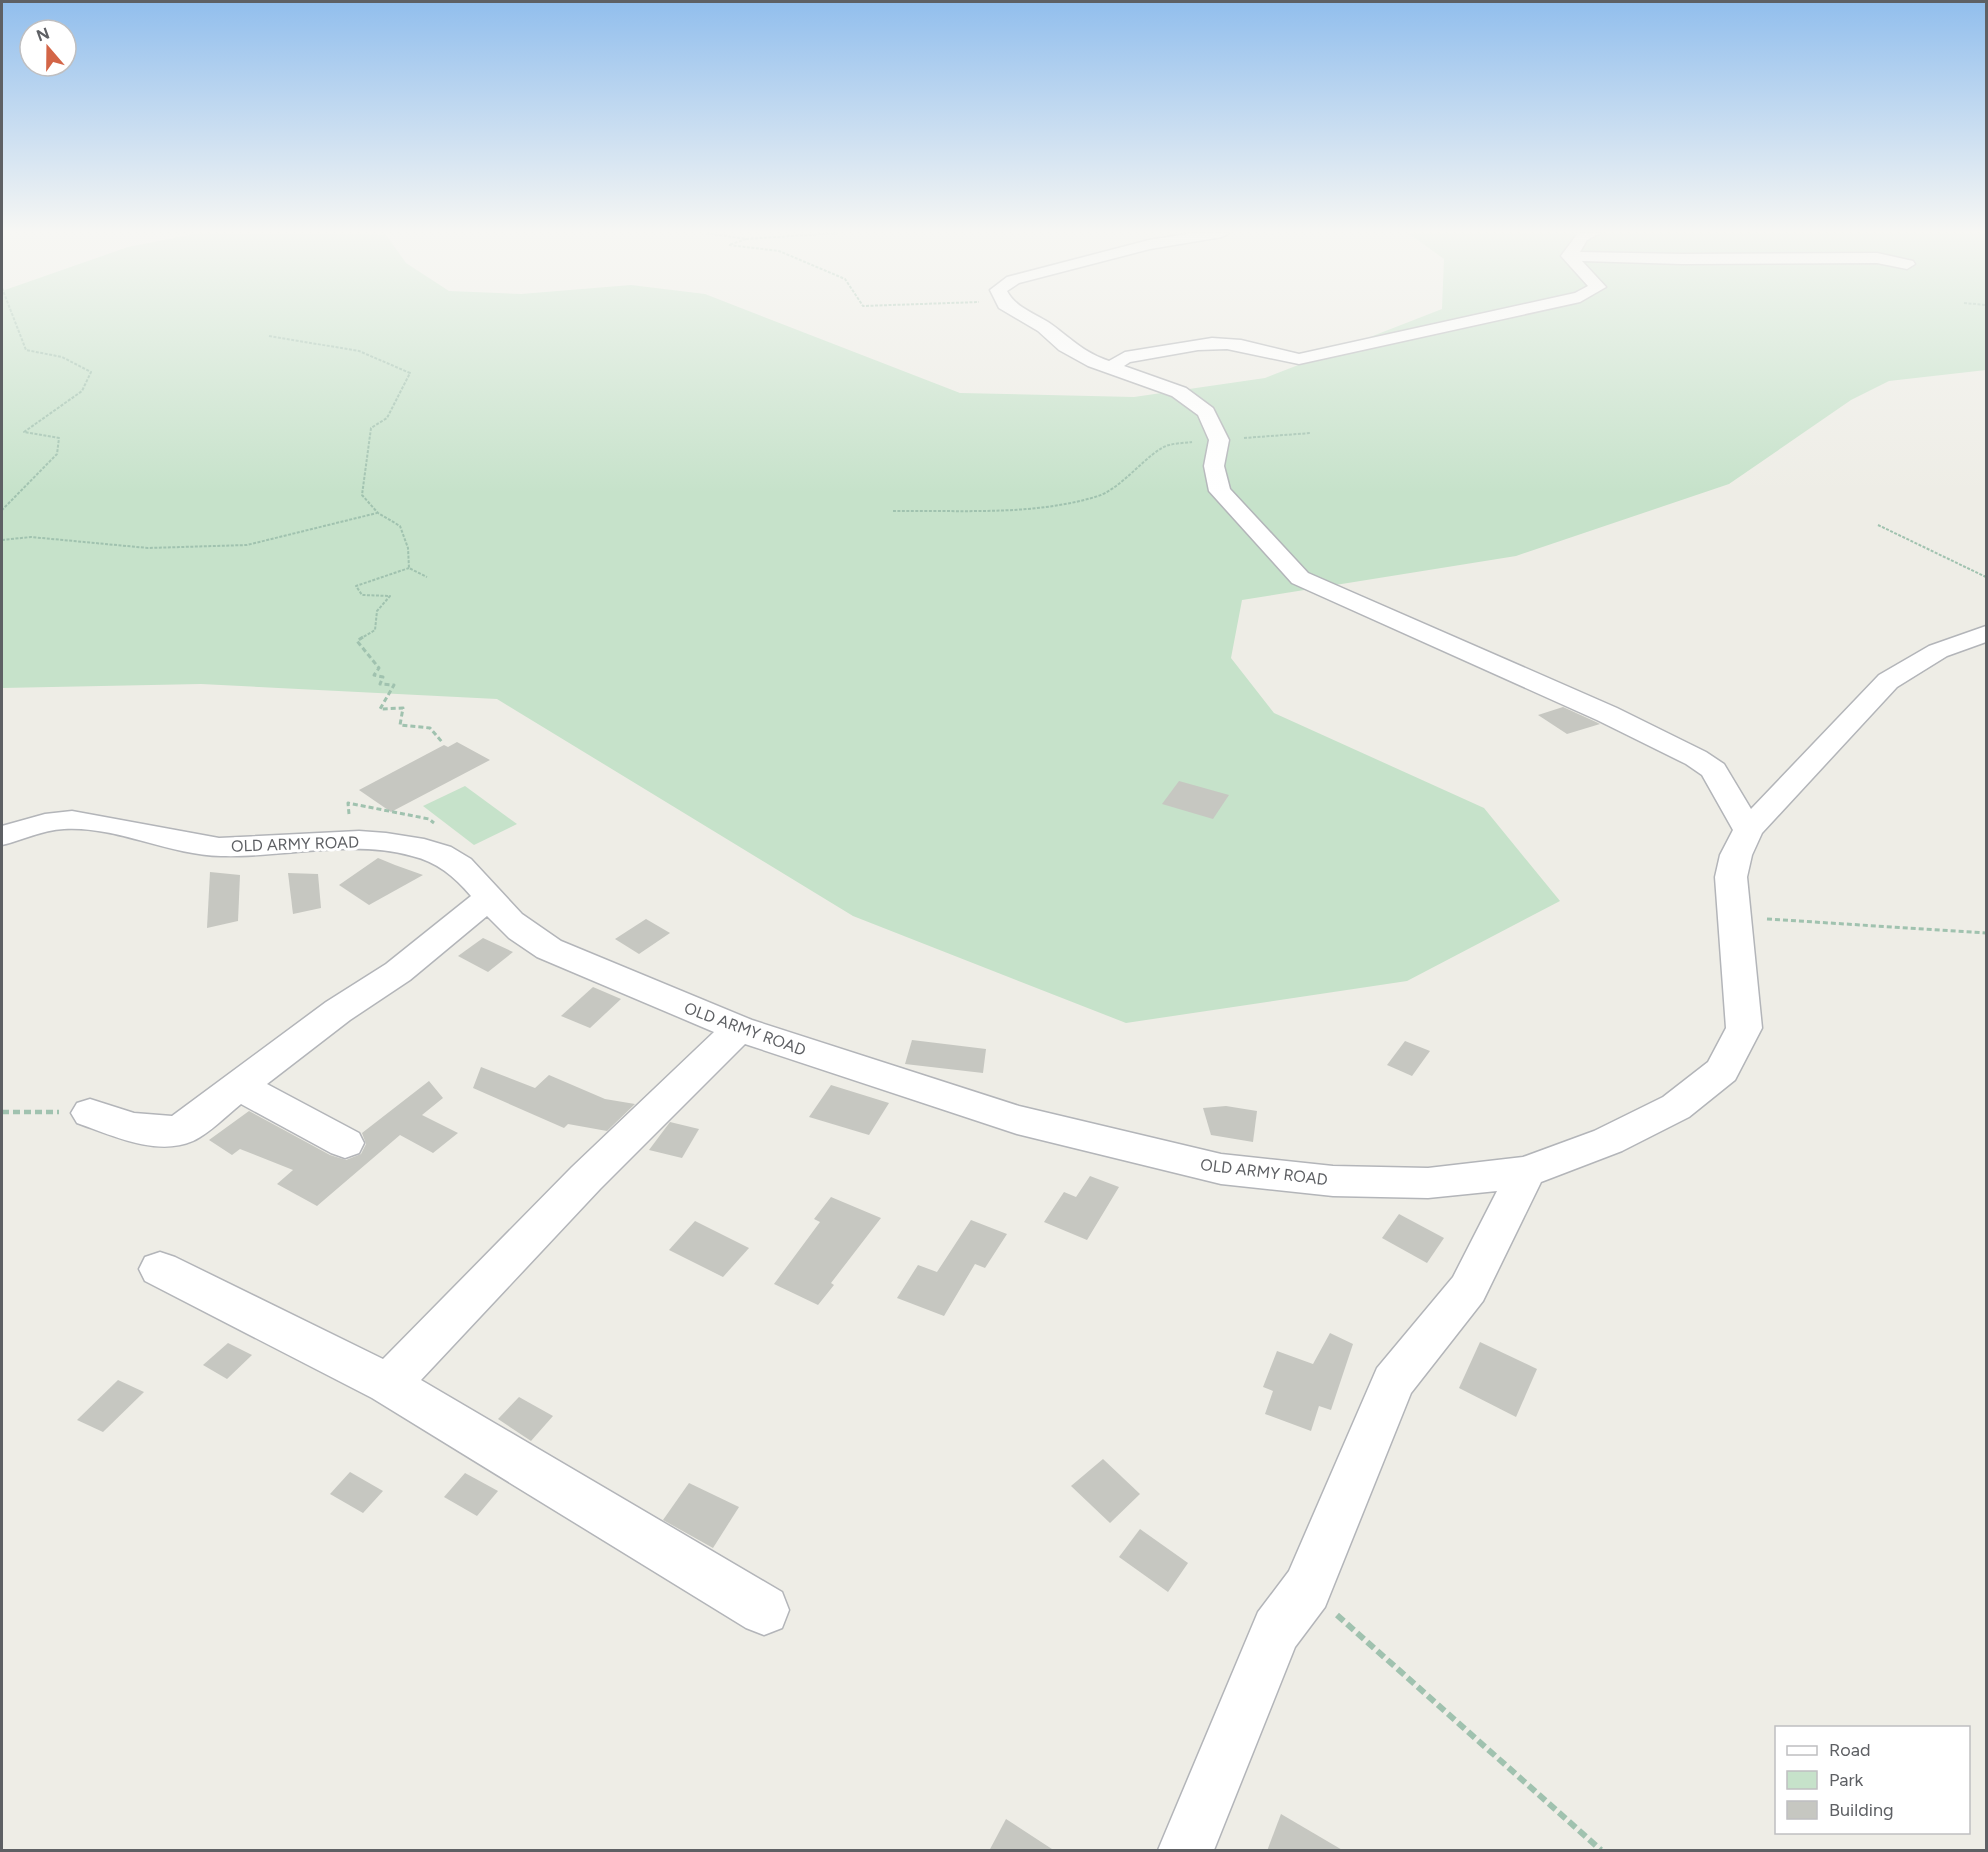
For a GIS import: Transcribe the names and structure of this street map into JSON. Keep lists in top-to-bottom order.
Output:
{
  "streets": {
    "street": ["OLD ARMY ROAD"]
  },
  "legend": ["Road", "Park", "Building"],
  "north": "top"
}
